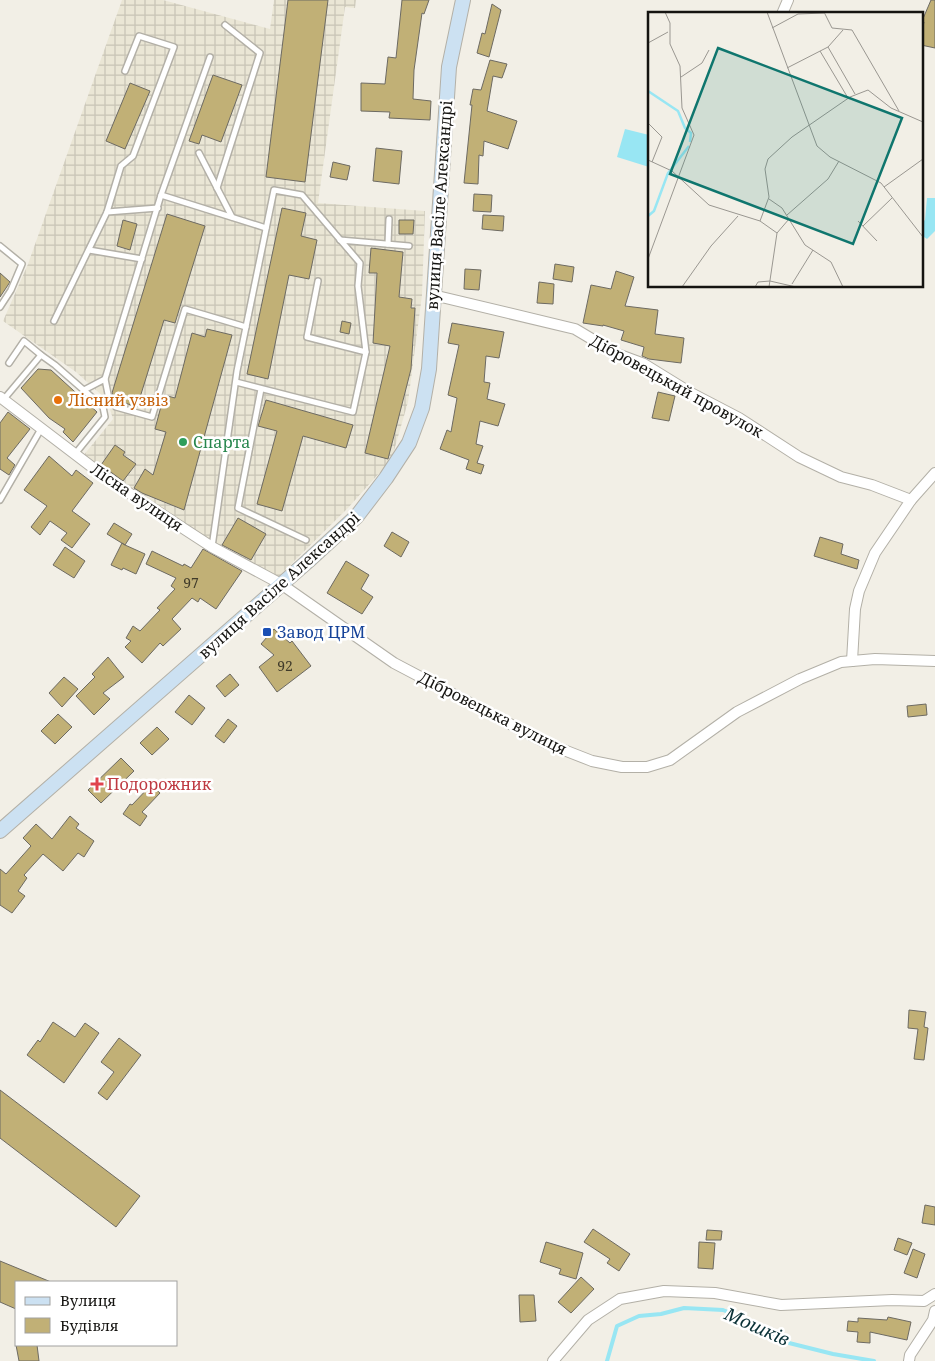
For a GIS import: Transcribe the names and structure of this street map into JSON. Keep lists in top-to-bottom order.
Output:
{
  "streets": {
    "main road": ["вулиця Васіле Александрі"],
    "street": ["Дібровецький провулок", "Лісна вулиця", "Дібровецька вулиця"]
  },
  "crossings": [
    ["вулиця Васіле Александрі", "Дібровецький провулок"],
    ["вулиця Васіле Александрі", "Лісна вулиця"],
    ["вулиця Васіле Александрі", "Дібровецька вулиця"],
    ["Лісна вулиця", "Дібровецька вулиця"]
  ],
  "water": ["Мошків"],
  "places": {
    "other": ["Лісний узвіз", "Спарта"],
    "transit": ["Завод ЦРМ"],
    "health": ["Подорожник"]
  },
  "house_numbers": ["97", "92"],
  "legend": ["Вулиця", "Будівля"]
}
